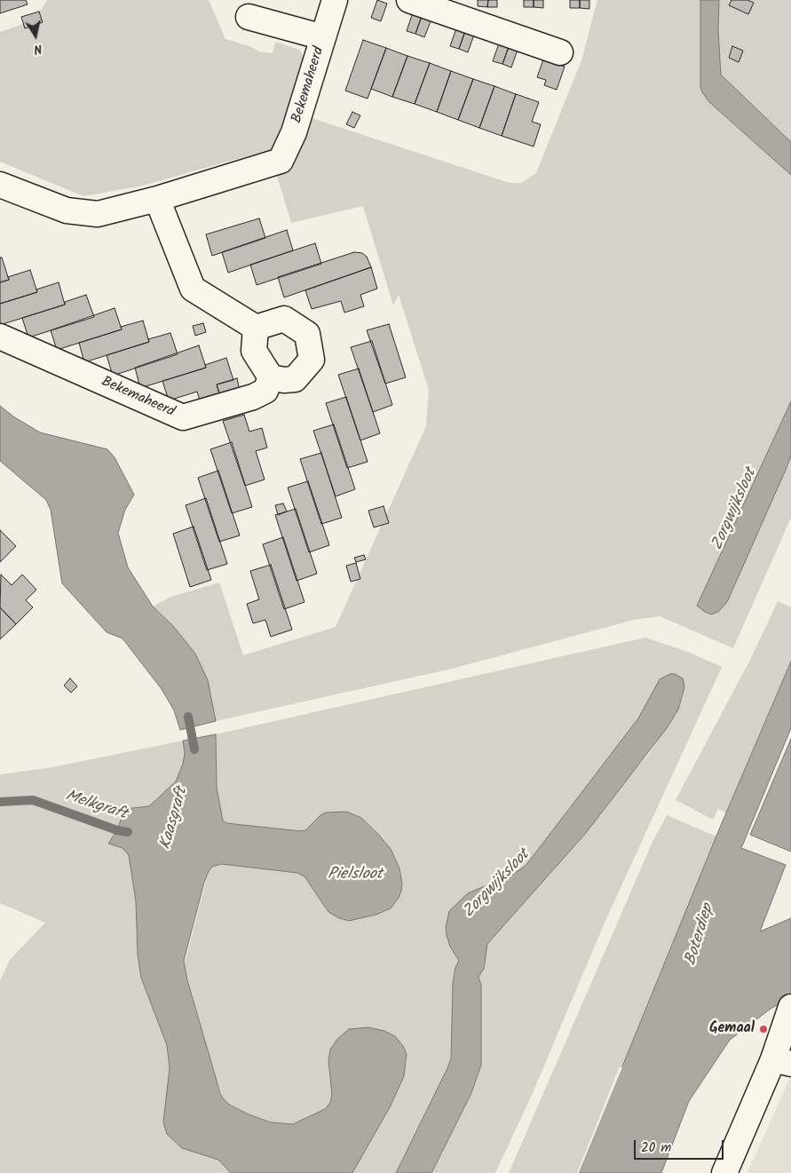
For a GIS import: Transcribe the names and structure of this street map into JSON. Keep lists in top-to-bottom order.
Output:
{
  "streets": {
    "street": ["Bekemaheerd"]
  },
  "water": [
    "Zorgwijksloot",
    "Melkgraft",
    "Kaasgraft",
    "Pielsloot",
    "Boterdiep"
  ],
  "places": ["Gemaal"],
  "scale_bar": "20 m",
  "north": "bottom"
}
